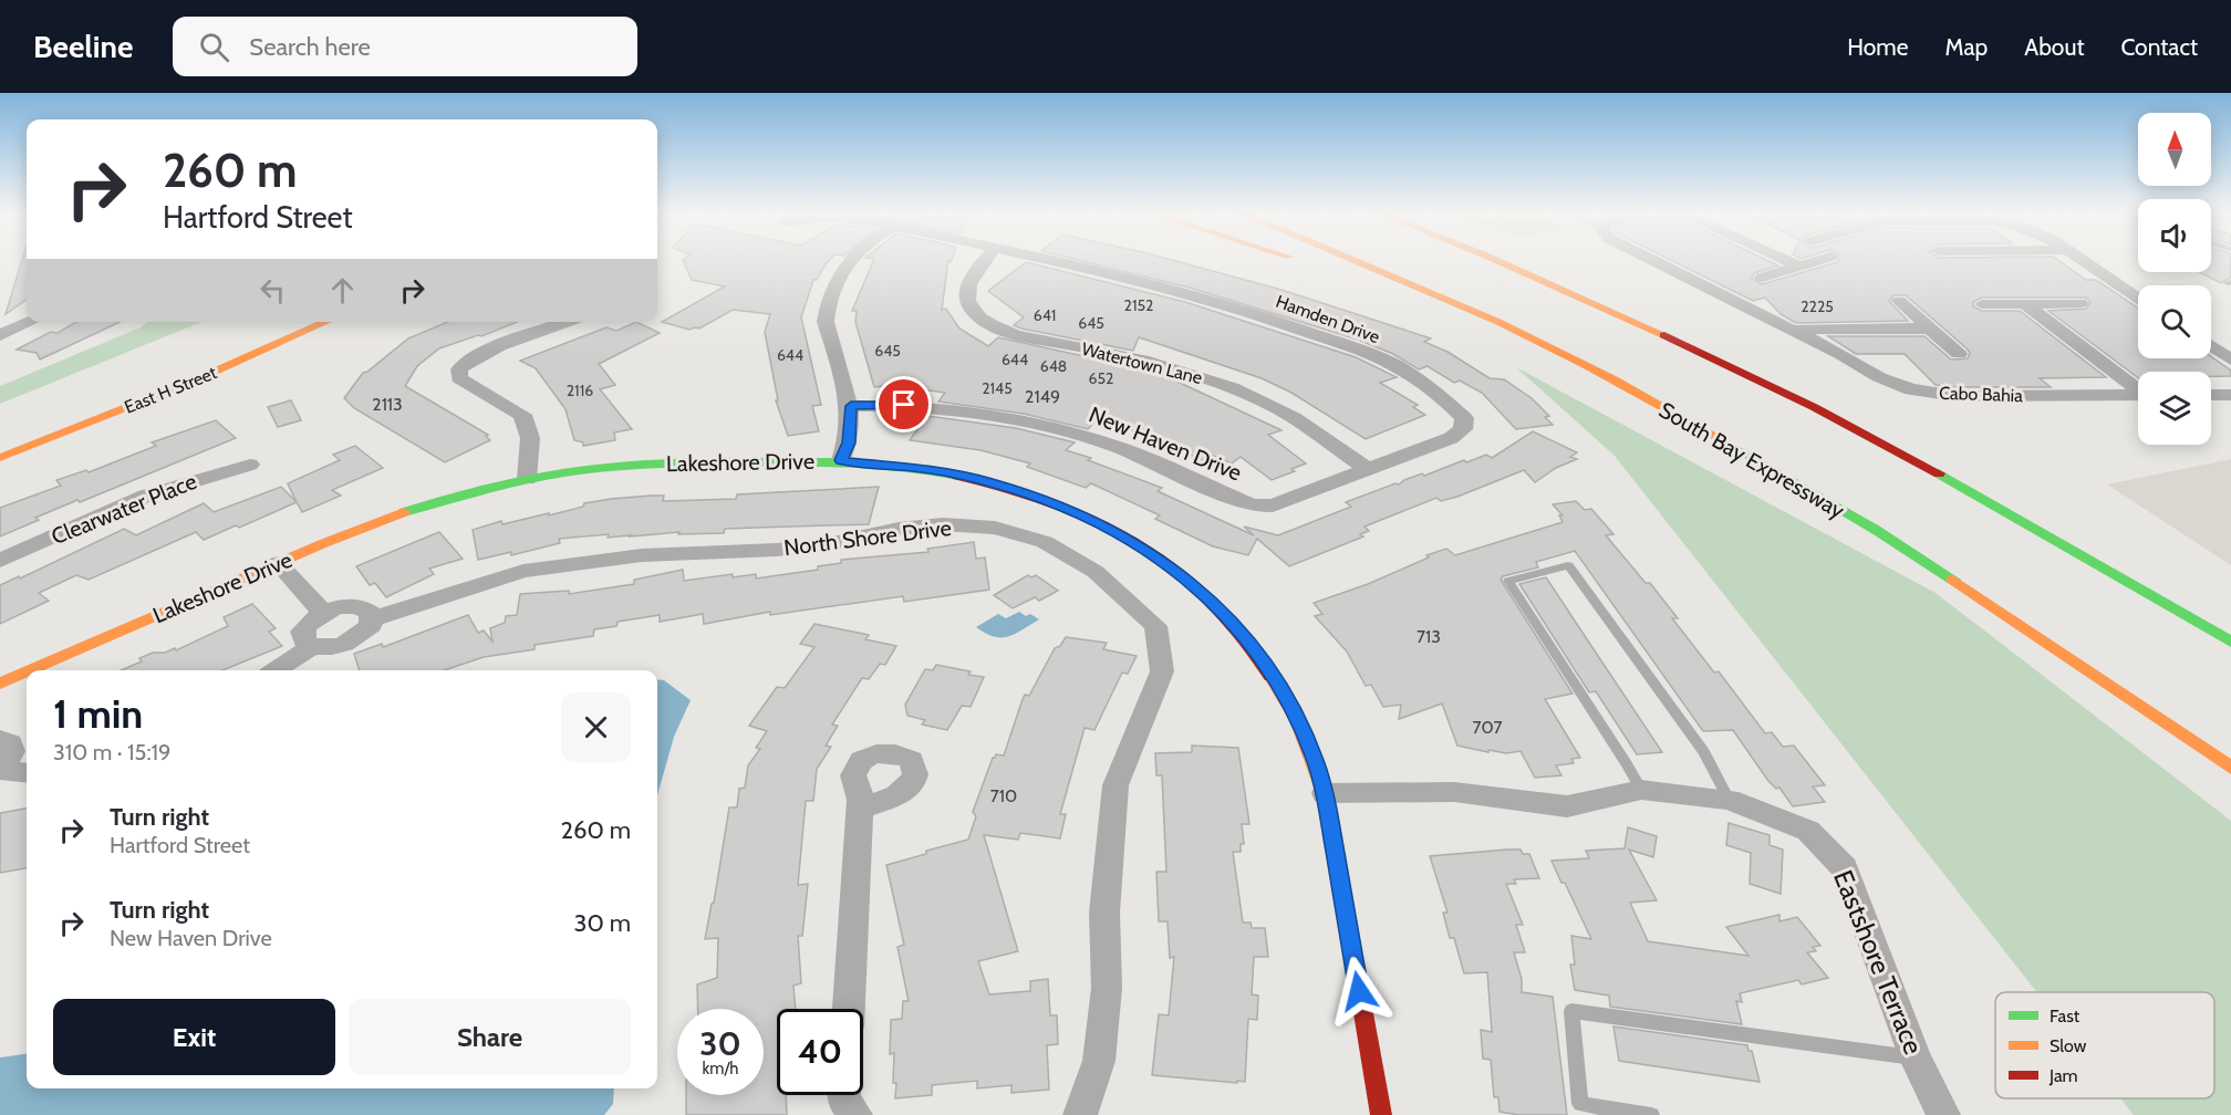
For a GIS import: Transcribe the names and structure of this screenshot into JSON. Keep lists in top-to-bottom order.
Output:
{
  "streets": {
    "main road": ["East H Street", "South Bay Expressway", "Lakeshore Drive"],
    "street": [
      "Hamden Drive",
      "Watertown Lane",
      "Cabo Bahia",
      "New Haven Drive",
      "Clearwater Place",
      "North Shore Drive",
      "Eastshore Terrace"
    ]
  },
  "crossings": [
    ["Hamden Drive", "New Haven Drive"],
    ["Watertown Lane", "New Haven Drive"],
    ["Lakeshore Drive", "Eastshore Terrace"]
  ],
  "house_numbers": [
    "2152",
    "2225",
    "641",
    "645",
    "645",
    "644",
    "644",
    "648",
    "652",
    "2145",
    "2116",
    "2149",
    "2113",
    "713",
    "707",
    "710"
  ],
  "legend": ["Fast", "Slow", "Jam"],
  "north": "top",
  "page": {
    "header": "Beeline",
    "search": "Search here",
    "nav": [
      "Home",
      "Map",
      "About",
      "Contact"
    ],
    "turn": ["260 m", "Hartford Street"],
    "heading": ["1 min", "310 m · 15:19"],
    "list": [
      {
        "name": "Turn right",
        "note": "Hartford Street",
        "value": "260 m"
      },
      {
        "name": "Turn right",
        "note": "New Haven Drive",
        "value": "30 m"
      }
    ],
    "buttons": ["Exit", "Share"],
    "speed": "30 km/h",
    "limit": "40"
  }
}
